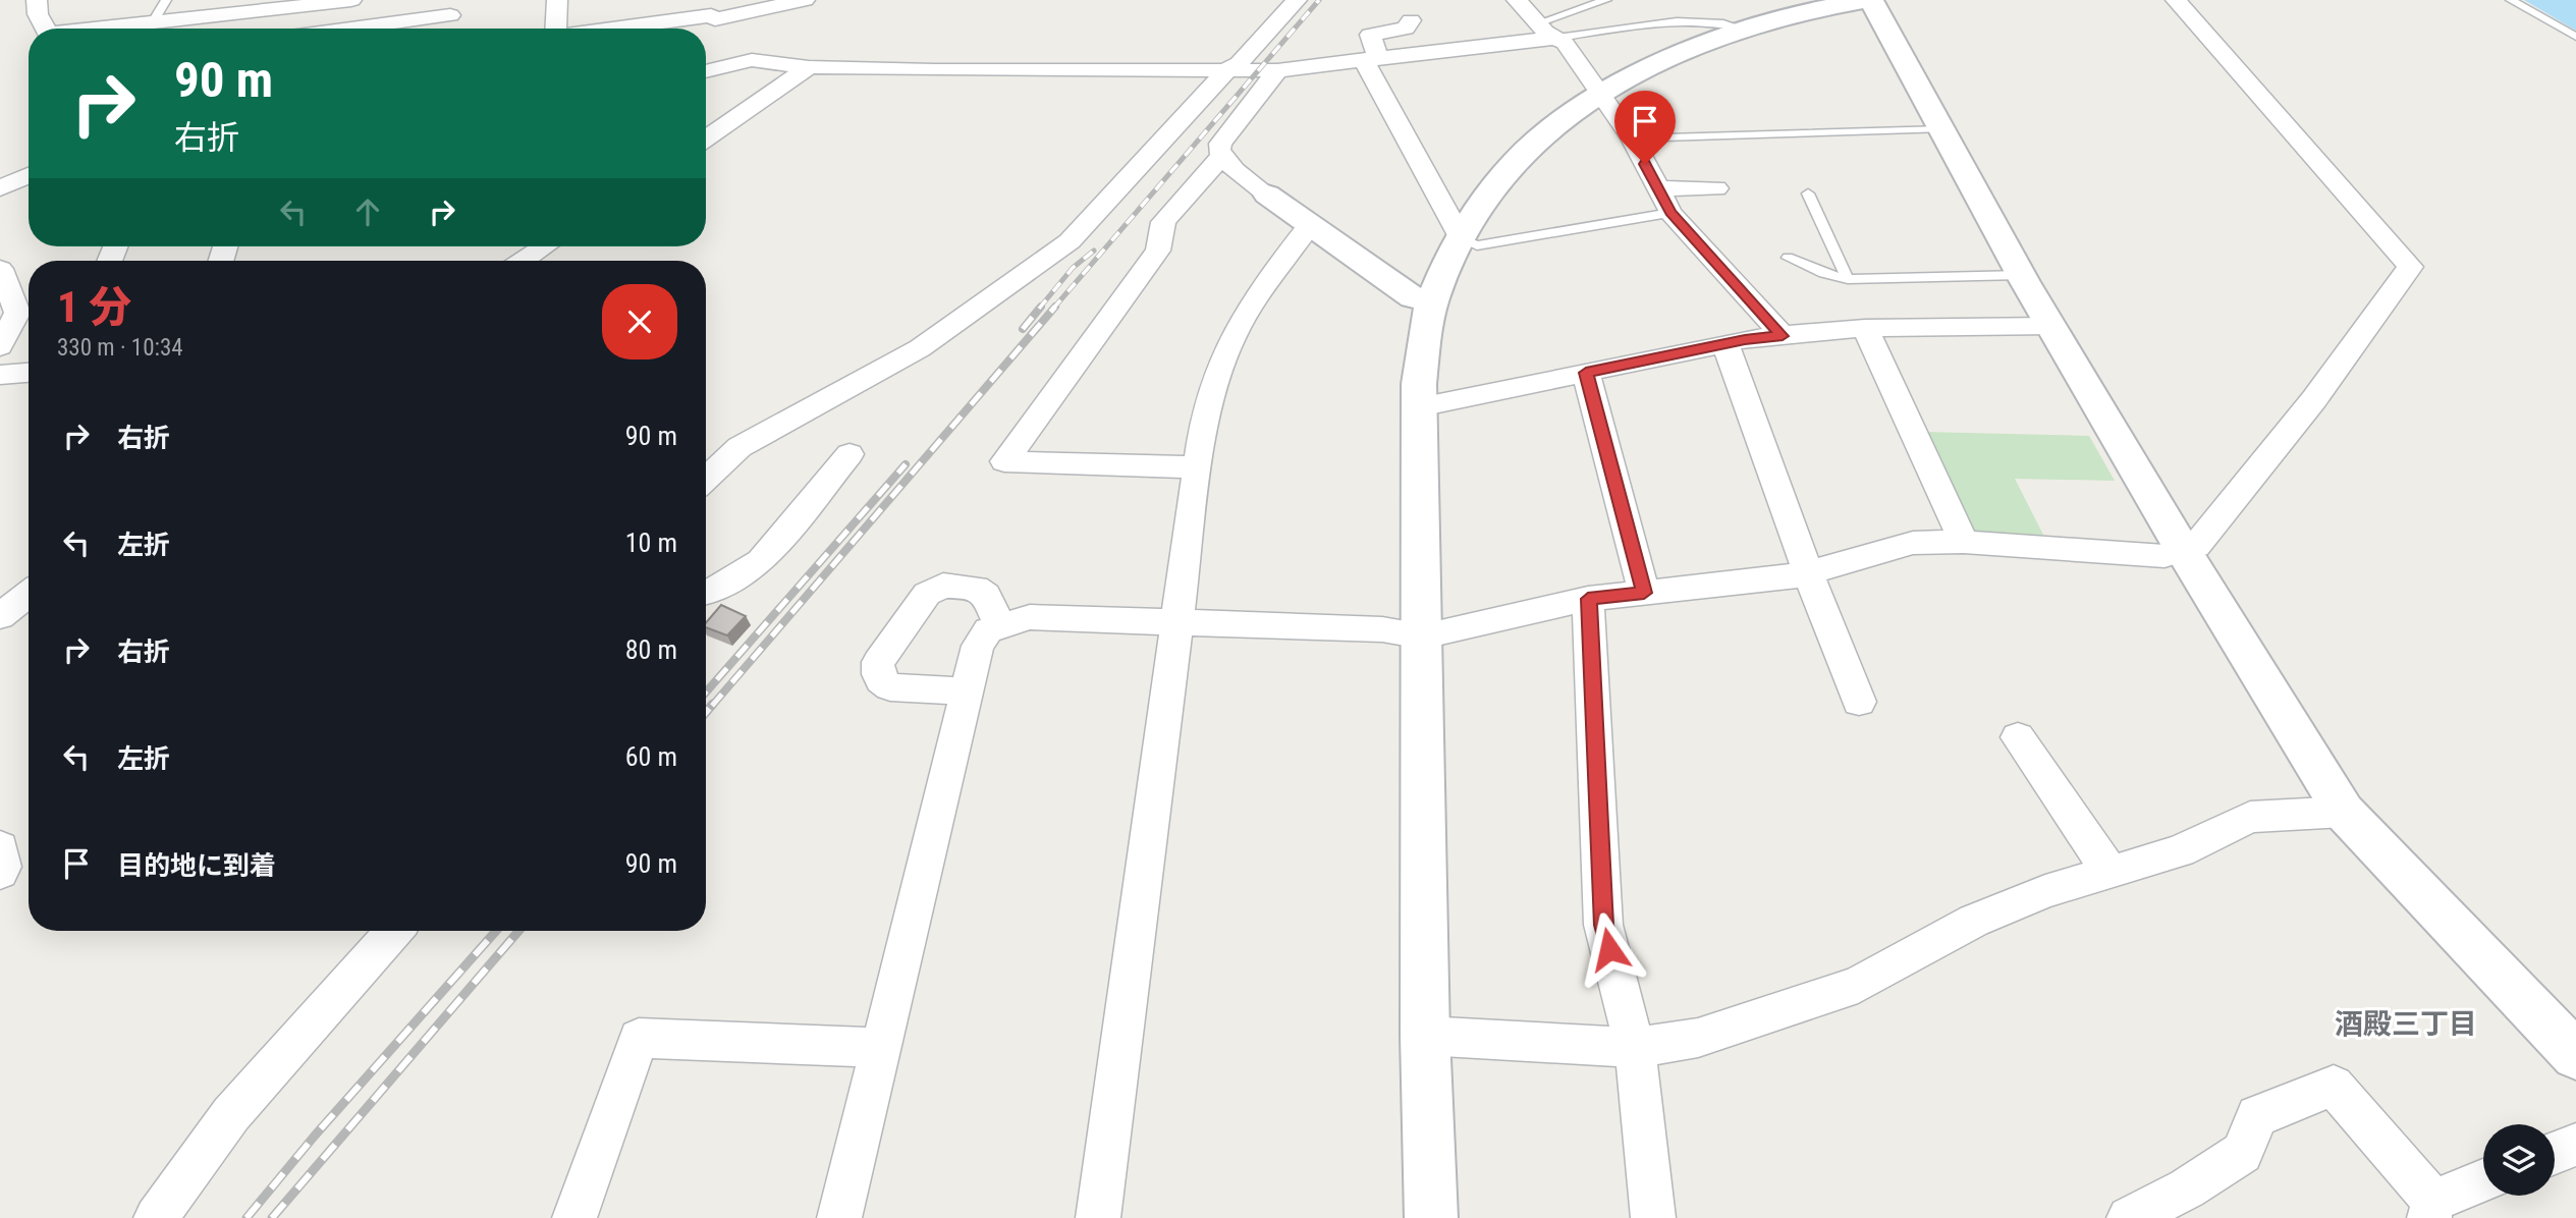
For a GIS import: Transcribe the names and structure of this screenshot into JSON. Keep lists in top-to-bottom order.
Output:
{
  "districts": ["酒殿三丁目"],
  "page": {
    "turn": ["90 m", "右折"],
    "heading": ["1 分", "330 m · 10:34"],
    "list": [
      {
        "name": "右折",
        "value": "90 m"
      },
      {
        "name": "左折",
        "value": "10 m"
      },
      {
        "name": "右折",
        "value": "80 m"
      },
      {
        "name": "左折",
        "value": "60 m"
      },
      {
        "name": "目的地に到着",
        "value": "90 m"
      }
    ]
  }
}
